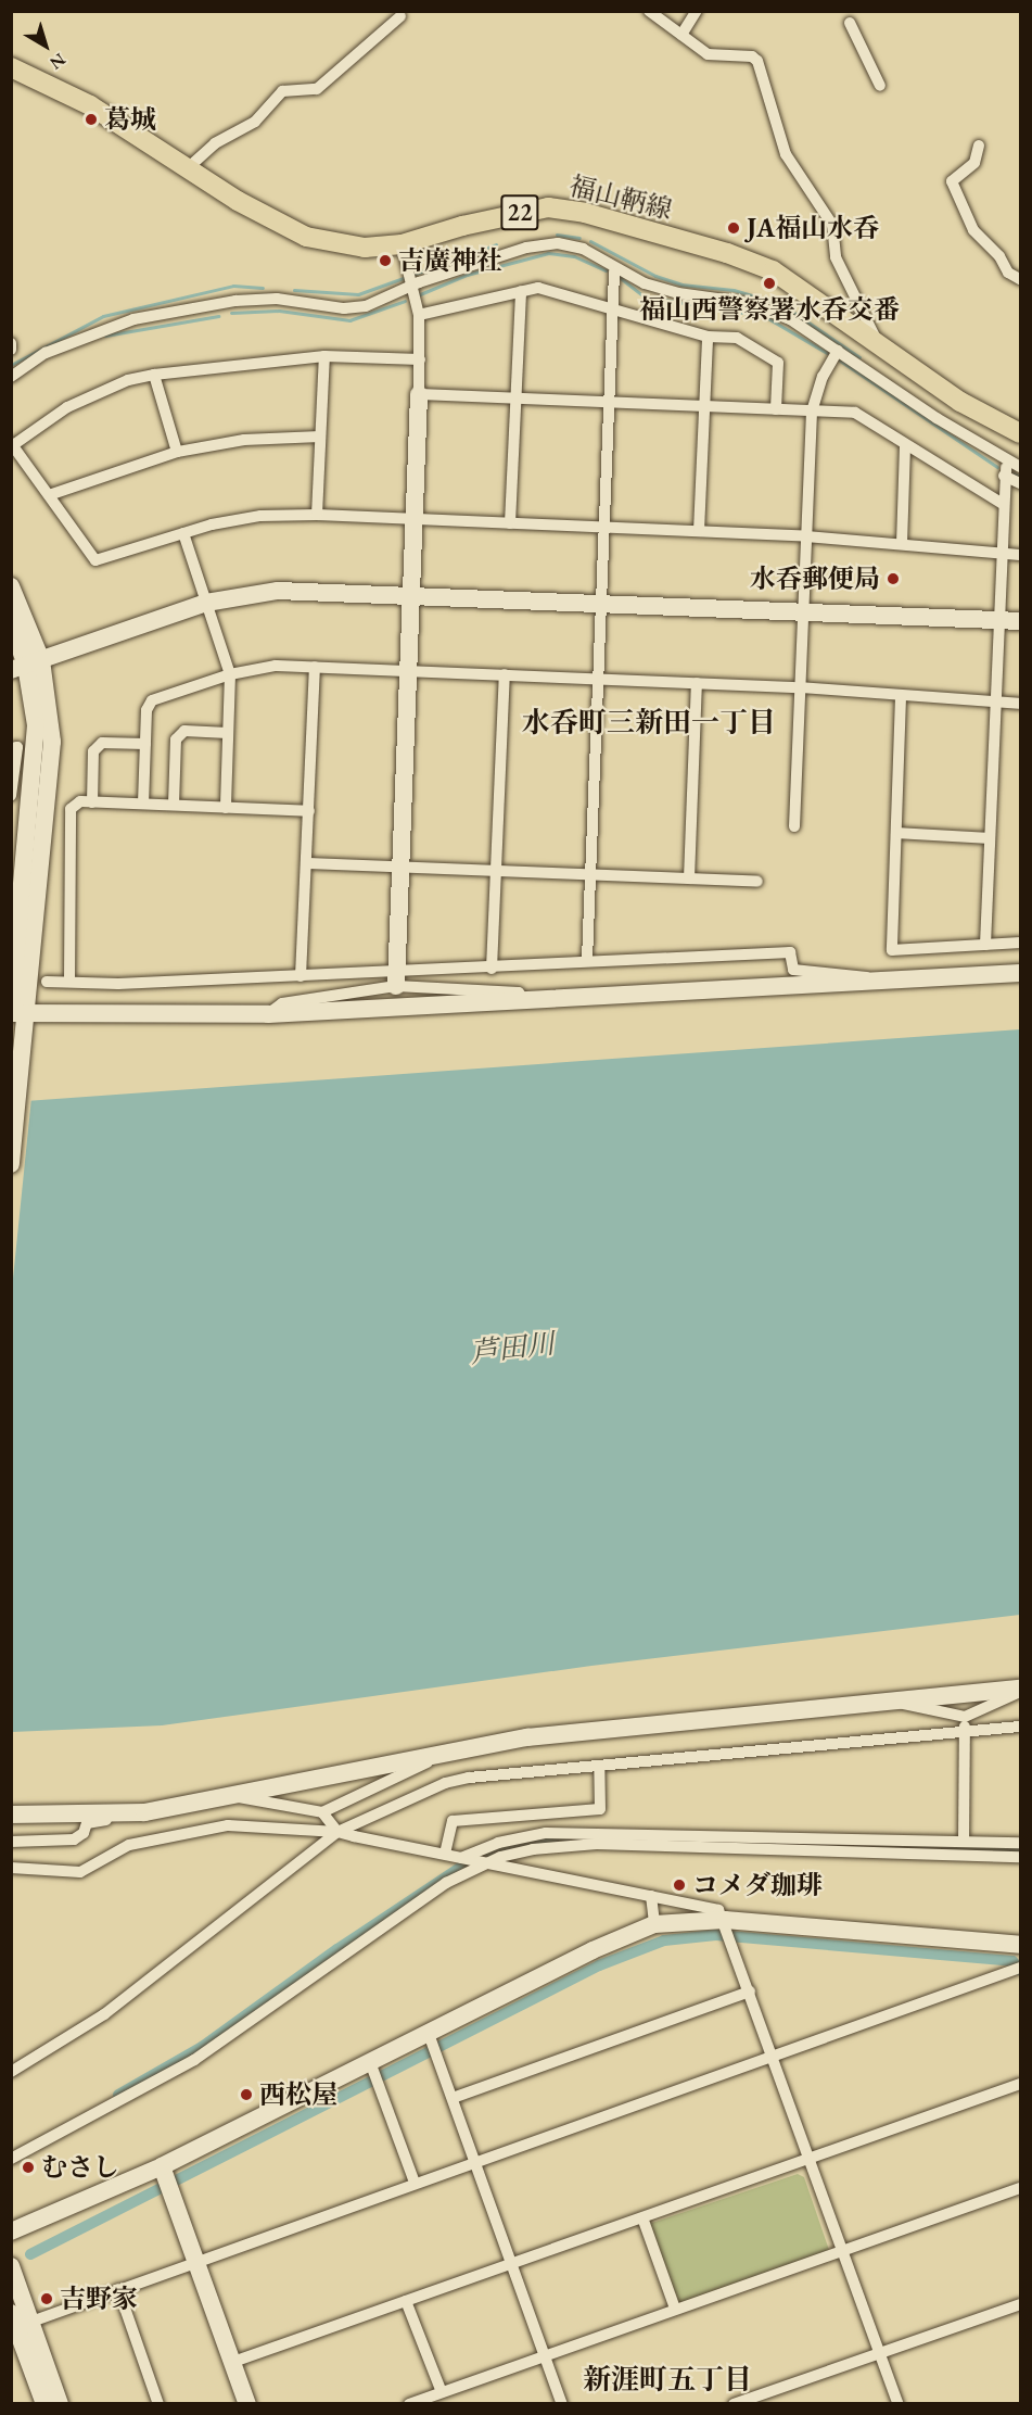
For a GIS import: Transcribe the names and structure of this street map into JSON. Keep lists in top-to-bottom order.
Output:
{
  "streets": {
    "main road": ["福山鞆線", "22"]
  },
  "districts": ["水呑町三新田一丁目", "新涯町五丁目"],
  "water": ["芦田川"],
  "places": [
    "葛城",
    "JA福山水呑",
    "吉廣神社",
    "福山西警察署水呑交番",
    "水呑郵便局",
    "コメダ珈琲",
    "西松屋",
    "むさし",
    "吉野家"
  ],
  "north": "bottom right"
}
